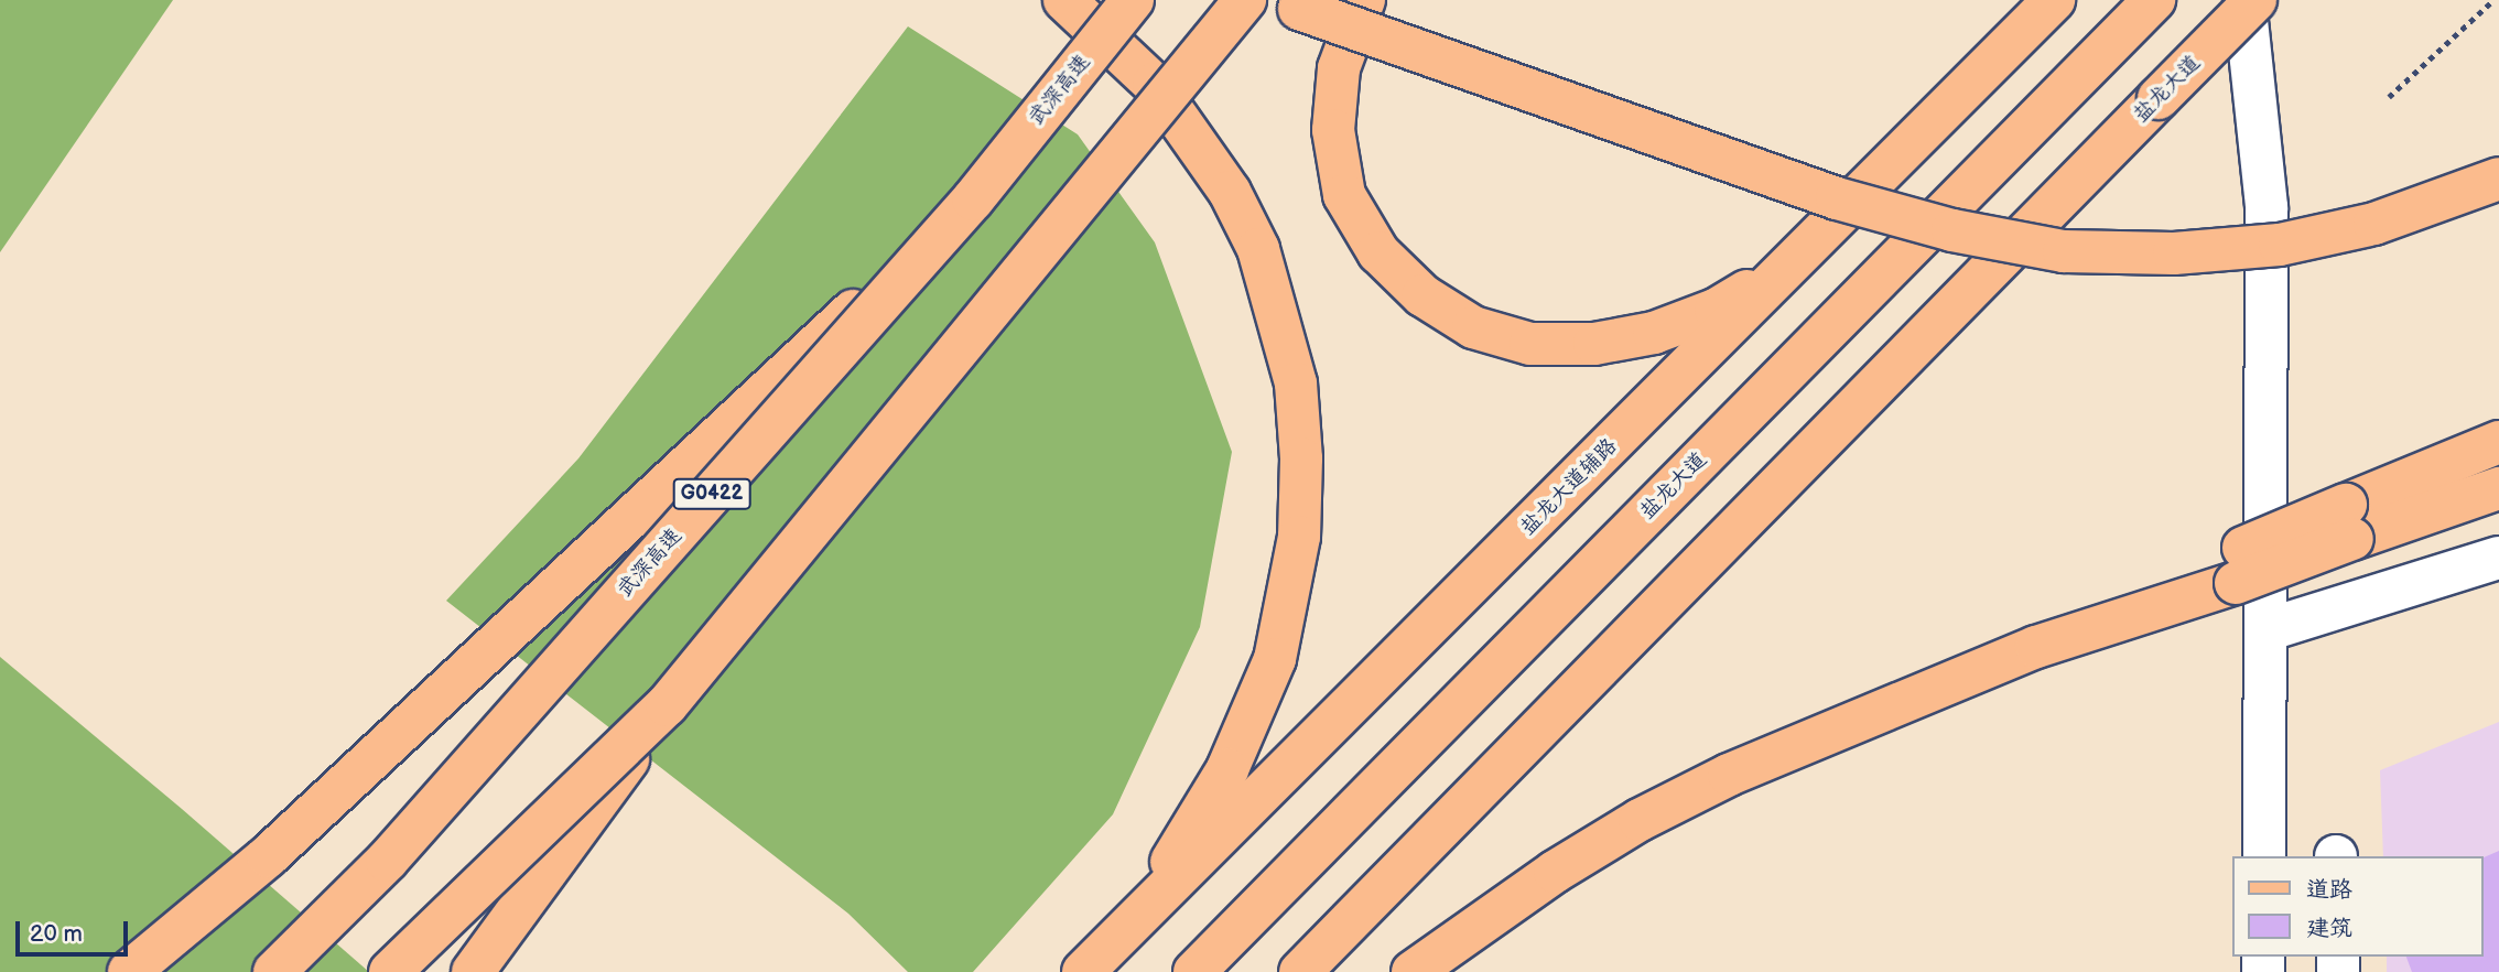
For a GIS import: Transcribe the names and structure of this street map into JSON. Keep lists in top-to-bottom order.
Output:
{
  "streets": {
    "main road": [
      "盐龙大道",
      "武深高速",
      "盐龙大道辅路",
      "G0422"
    ]
  },
  "legend": ["道路", "建筑"],
  "scale_bar": "20 m"
}
